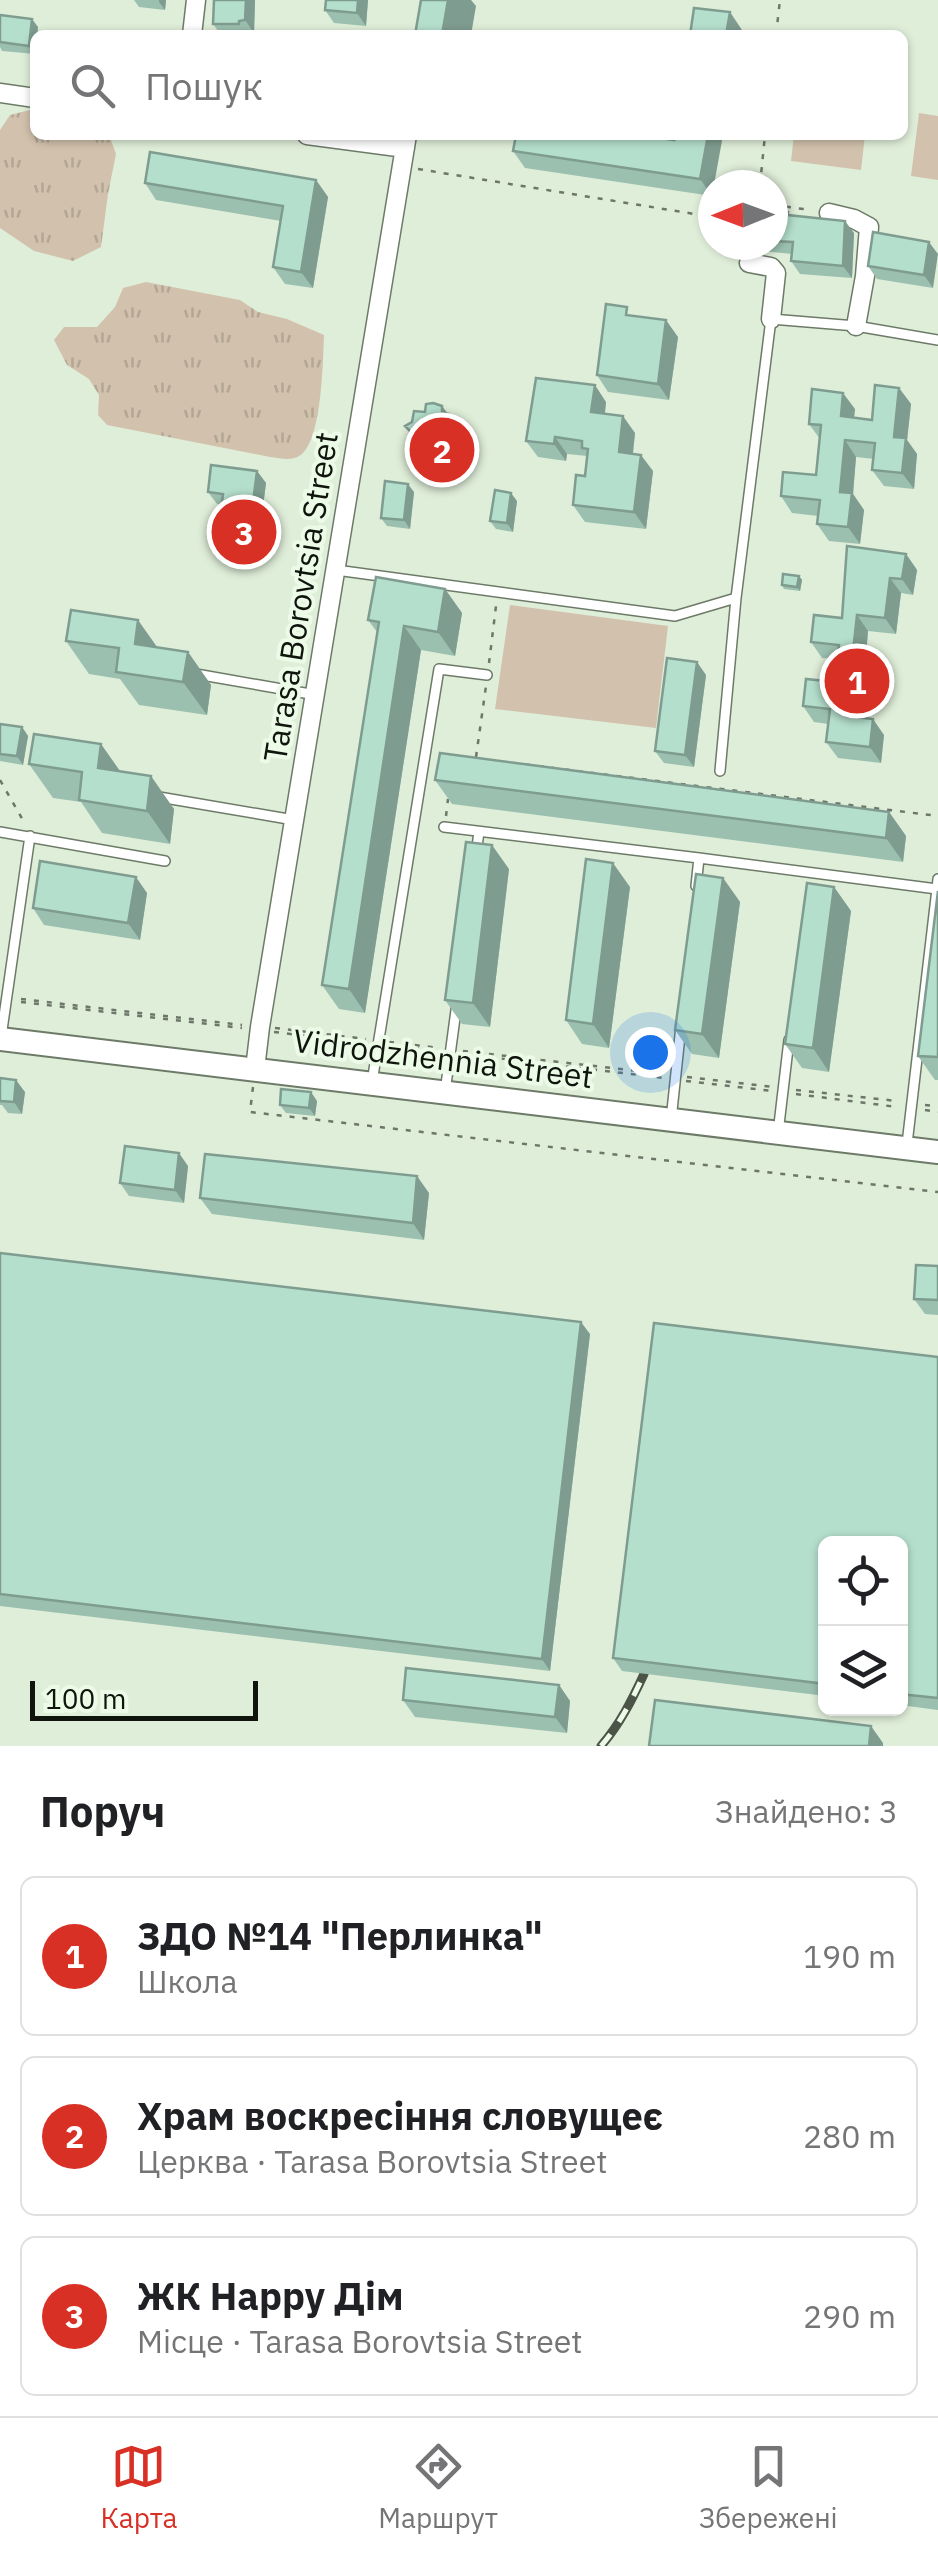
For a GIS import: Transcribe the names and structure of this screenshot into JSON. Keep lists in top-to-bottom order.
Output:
{
  "streets": {
    "street": ["Tarasa Borovtsia Street", "Vidrodzhennia Street"]
  },
  "crossings": [
    ["Tarasa Borovtsia Street", "Vidrodzhennia Street"]
  ],
  "scale_bar": "100 m",
  "north": "left",
  "page": {
    "search": "Пошук",
    "pins": ["2", "3", "1"],
    "scale": "100 m",
    "heading": ["Поруч", "Знайдено: 3"],
    "list": [
      {
        "mark": "1",
        "name": "ЗДО №14 \"Перлинка\"",
        "note": "Школа",
        "value": "190 m"
      },
      {
        "mark": "2",
        "name": "Храм воскресіння словущеє",
        "note": "Церква · Tarasa Borovtsia Street",
        "value": "280 m"
      },
      {
        "mark": "3",
        "name": "ЖК Happy Дім",
        "note": "Місце · Tarasa Borovtsia Street",
        "value": "290 m"
      }
    ],
    "nav": ["Карта", "Маршрут", "Збережені"]
  }
}
